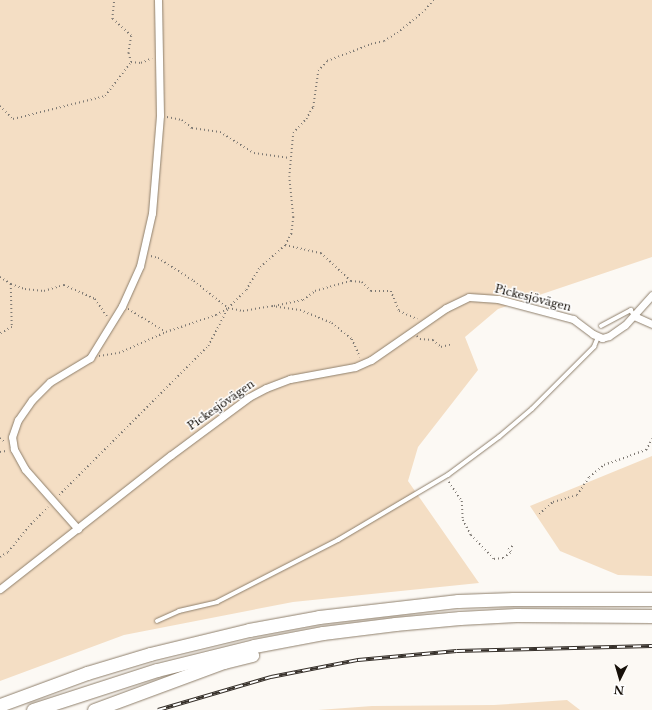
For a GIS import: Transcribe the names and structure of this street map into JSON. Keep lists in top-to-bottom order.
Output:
{
  "streets": {
    "street": ["Pickesjövägen"]
  },
  "north": "bottom"
}
